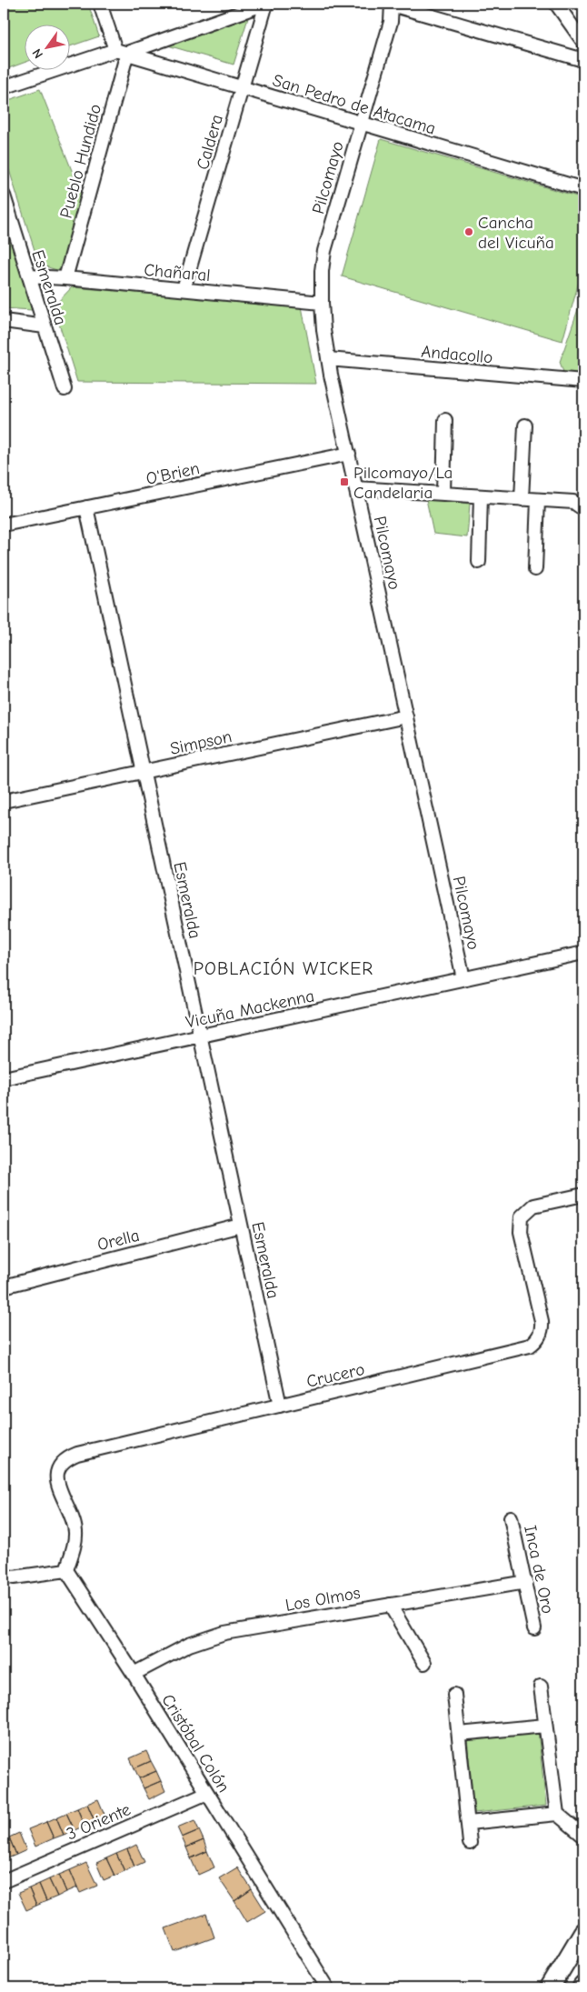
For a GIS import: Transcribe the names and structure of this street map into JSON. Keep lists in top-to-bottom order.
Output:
{
  "streets": {
    "street": [
      "San Pedro de Atacama",
      "Caldera",
      "Pueblo Hundido",
      "Pilcomayo",
      "Chañaral",
      "Esmeralda",
      "Andacollo",
      "O'Brien",
      "Simpson",
      "Vicuña Mackenna",
      "Orella",
      "Crucero",
      "Inca de Oro",
      "Los Olmos",
      "Cristóbal Colón",
      "3 Oriente"
    ]
  },
  "crossings": [
    ["San Pedro de Atacama", "Caldera"],
    ["San Pedro de Atacama", "Pueblo Hundido"],
    ["San Pedro de Atacama", "Pilcomayo"],
    ["Caldera", "Chañaral"],
    ["Pueblo Hundido", "Chañaral"],
    ["Pilcomayo", "Chañaral"],
    ["Pilcomayo", "Andacollo"],
    ["Pilcomayo", "O'Brien"],
    ["Pilcomayo", "Simpson"],
    ["Pilcomayo", "Vicuña Mackenna"],
    ["Chañaral", "Esmeralda"],
    ["Esmeralda", "O'Brien"],
    ["Esmeralda", "Simpson"],
    ["Esmeralda", "Vicuña Mackenna"],
    ["Esmeralda", "Orella"],
    ["Esmeralda", "Crucero"],
    ["Crucero", "Cristóbal Colón"],
    ["Inca de Oro", "Los Olmos"],
    ["Los Olmos", "Cristóbal Colón"],
    ["Cristóbal Colón", "3 Oriente"]
  ],
  "districts": ["POBLACIÓN WICKER"],
  "places": {
    "other": ["Cancha del Vicuña"],
    "transit": ["Pilcomayo/La Candelaria"]
  },
  "north": "bottom left"
}
